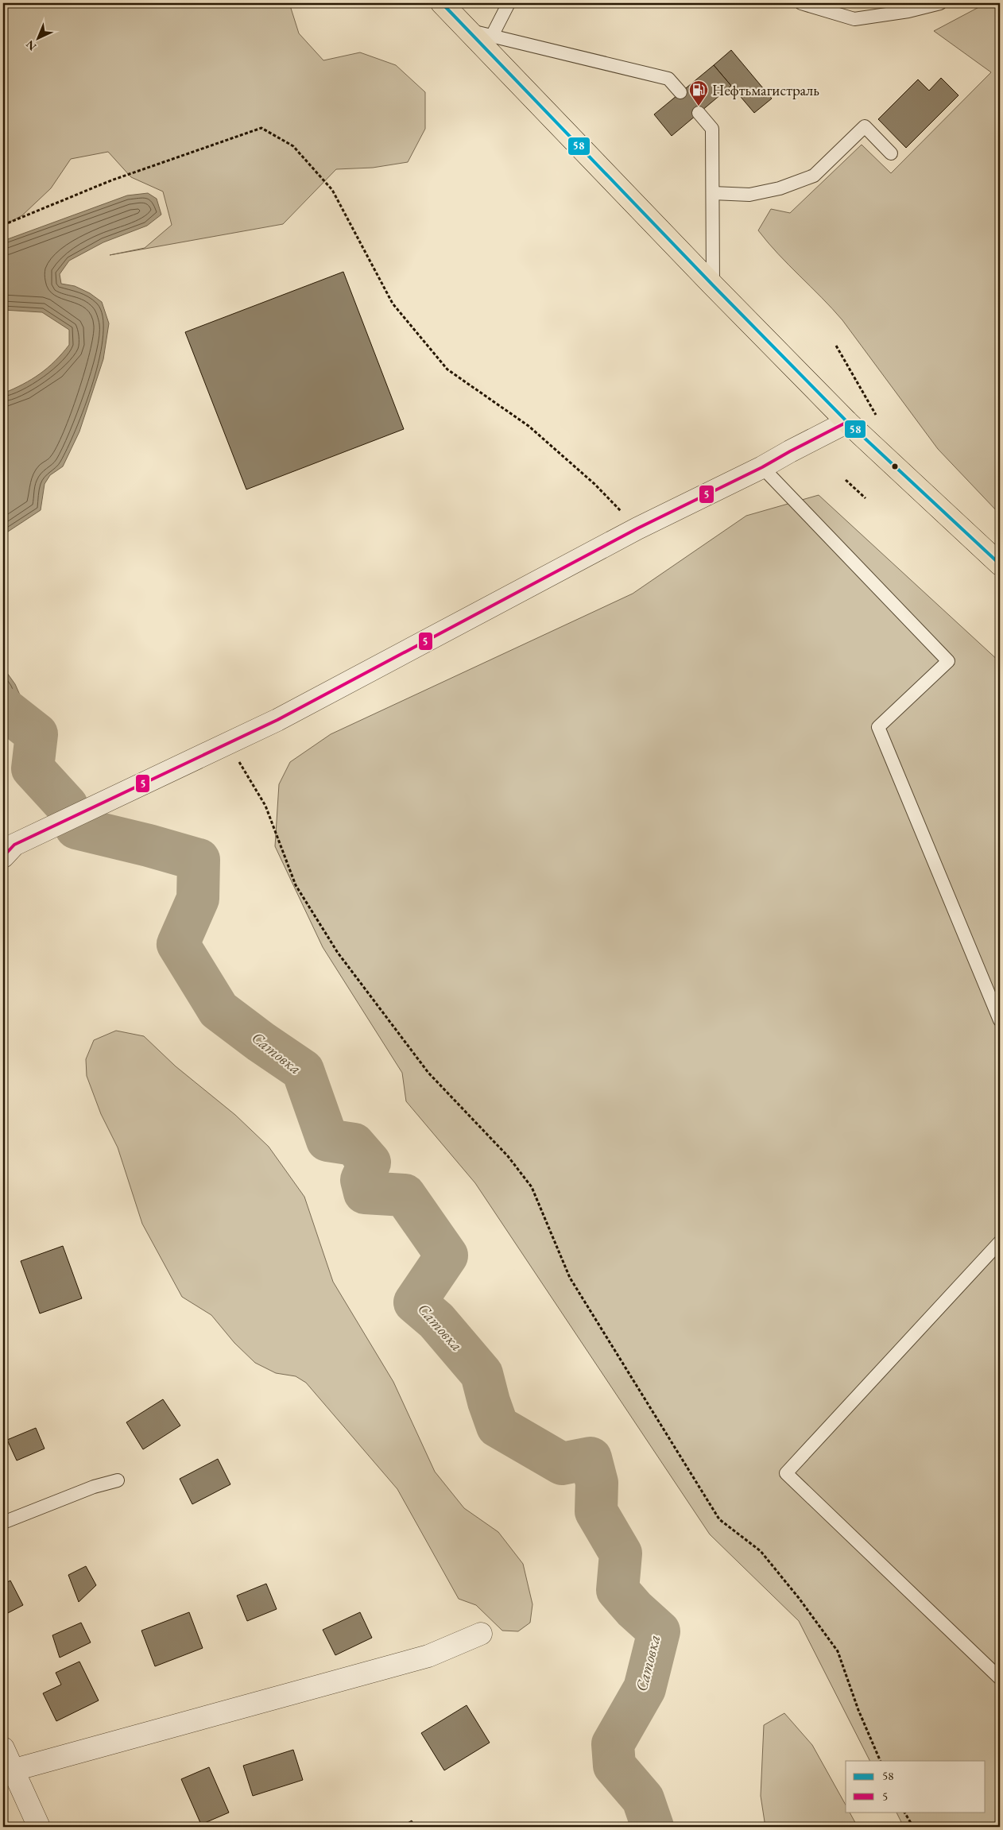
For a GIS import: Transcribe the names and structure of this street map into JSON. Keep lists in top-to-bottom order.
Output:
{
  "water": ["Сатовка"],
  "places": {
    "fuel station": ["Нефтьмагистраль"]
  },
  "lines": ["transit line 58", "transit line 5"],
  "legend": ["58", "5"],
  "north": "bottom left"
}
